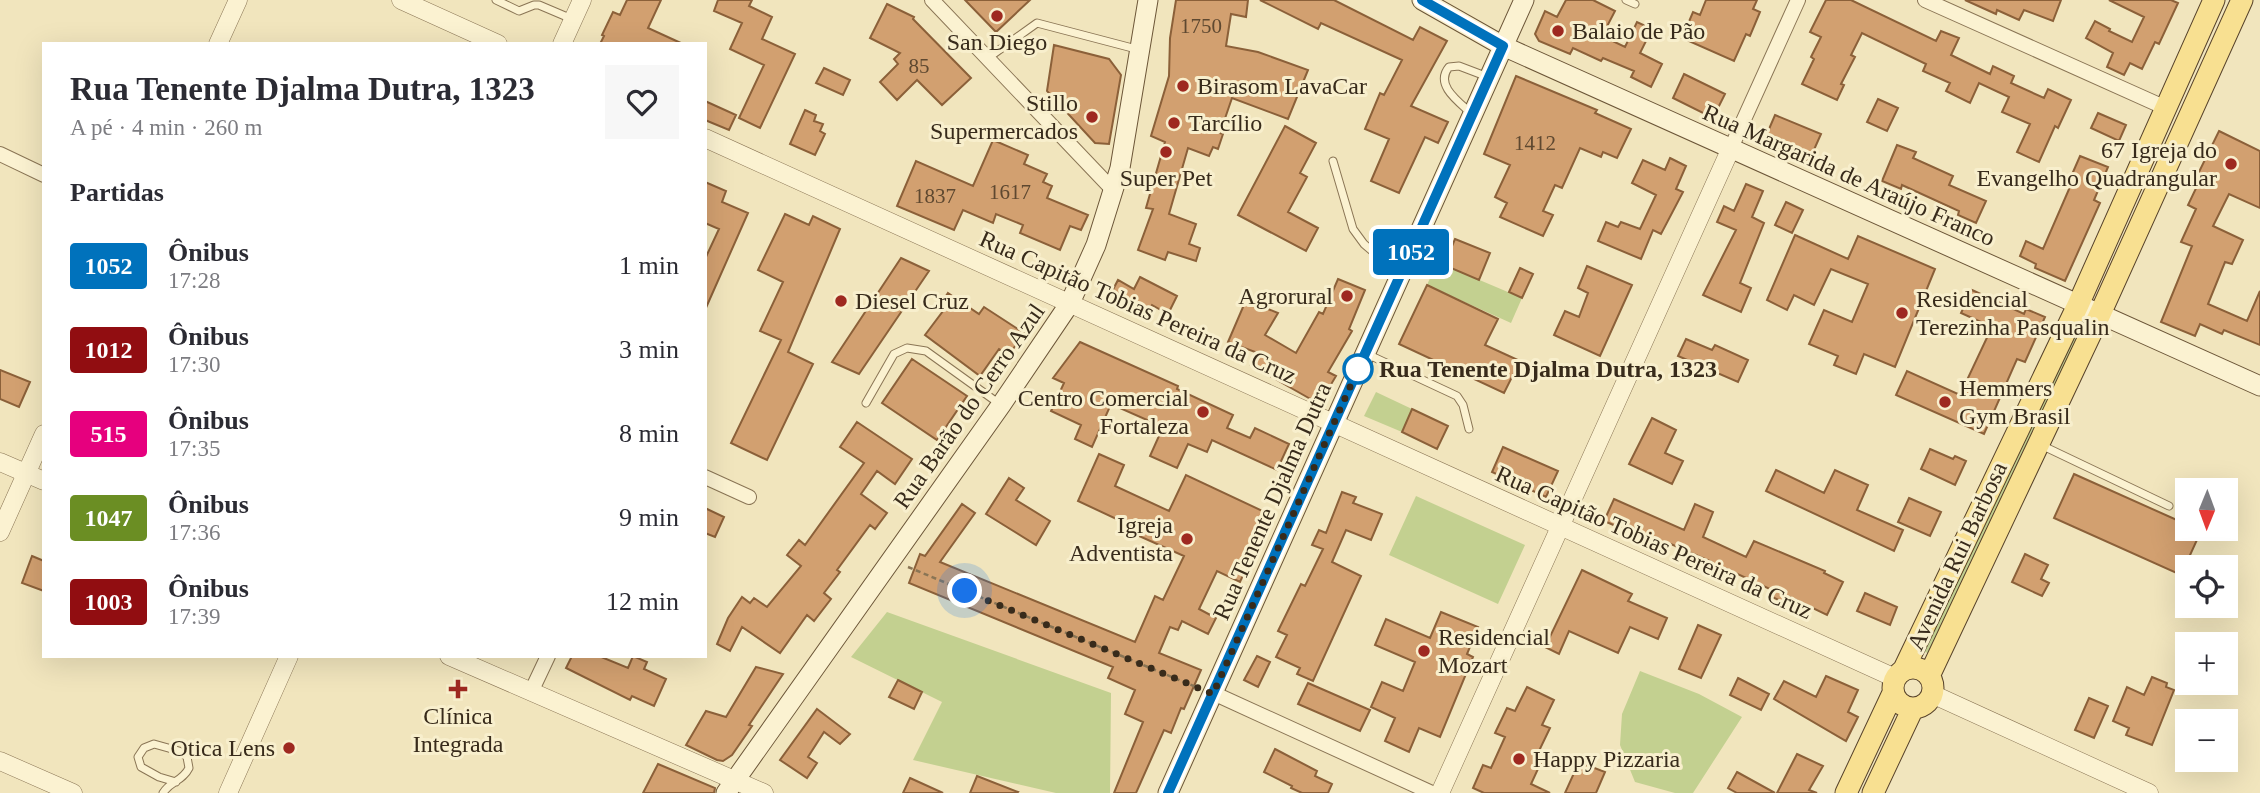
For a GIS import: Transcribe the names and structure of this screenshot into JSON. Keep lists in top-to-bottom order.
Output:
{
  "streets": {
    "main road": [
      "Rua Margarida de Araújo Franco",
      "Rua Barão do Cerro Azul",
      "Rua Tenente Djalma Dutra",
      "Avenida Rui Barbosa"
    ],
    "street": ["Rua Capitão Tobias Pereira da Cruz"]
  },
  "crossings": [
    ["Rua Margarida de Araújo Franco", "Rua Tenente Djalma Dutra"],
    ["Rua Margarida de Araújo Franco", "Avenida Rui Barbosa"],
    ["Rua Capitão Tobias Pereira da Cruz", "Rua Barão do Cerro Azul"],
    ["Rua Capitão Tobias Pereira da Cruz", "Rua Tenente Djalma Dutra"],
    ["Rua Capitão Tobias Pereira da Cruz", "Avenida Rui Barbosa"]
  ],
  "places": {
    "other": [
      "San Diego",
      "Balaio de Pão",
      "Birasom LavaCar",
      "Stillo Supermercados",
      "Tarcílio",
      "Super Pet",
      "67 Igreja do Evangelho Quadrangular",
      "Agrorural",
      "Diesel Cruz",
      "Residencial Terezinha Pasqualin",
      "Rua Tenente Djalma Dutra, 1323",
      "Hemmers Gym Brasil",
      "Centro Comercial Fortaleza",
      "Igreja Adventista",
      "Residencial Mozart",
      "Otica Lens",
      "Happy Pizzaria"
    ],
    "health": ["Clínica Integrada"]
  },
  "lines": ["bus line 1052"],
  "house_numbers": [
    "1750",
    "85",
    "1412",
    "1617",
    "1837"
  ],
  "north": "bottom",
  "page": {
    "on_map": "1052",
    "heading": [
      ["Rua Tenente Djalma Dutra, 1323", "A pé · 4 min · 260 m"],
      "Partidas"
    ],
    "list": [
      {
        "mark": "1052",
        "name": "Ônibus",
        "note": "17:28",
        "value": "1 min"
      },
      {
        "mark": "1012",
        "name": "Ônibus",
        "note": "17:30",
        "value": "3 min"
      },
      {
        "mark": "515",
        "name": "Ônibus",
        "note": "17:35",
        "value": "8 min"
      },
      {
        "mark": "1047",
        "name": "Ônibus",
        "note": "17:36",
        "value": "9 min"
      },
      {
        "mark": "1003",
        "name": "Ônibus",
        "note": "17:39",
        "value": "12 min"
      }
    ],
    "map_buttons": ["+", "−"]
  }
}
